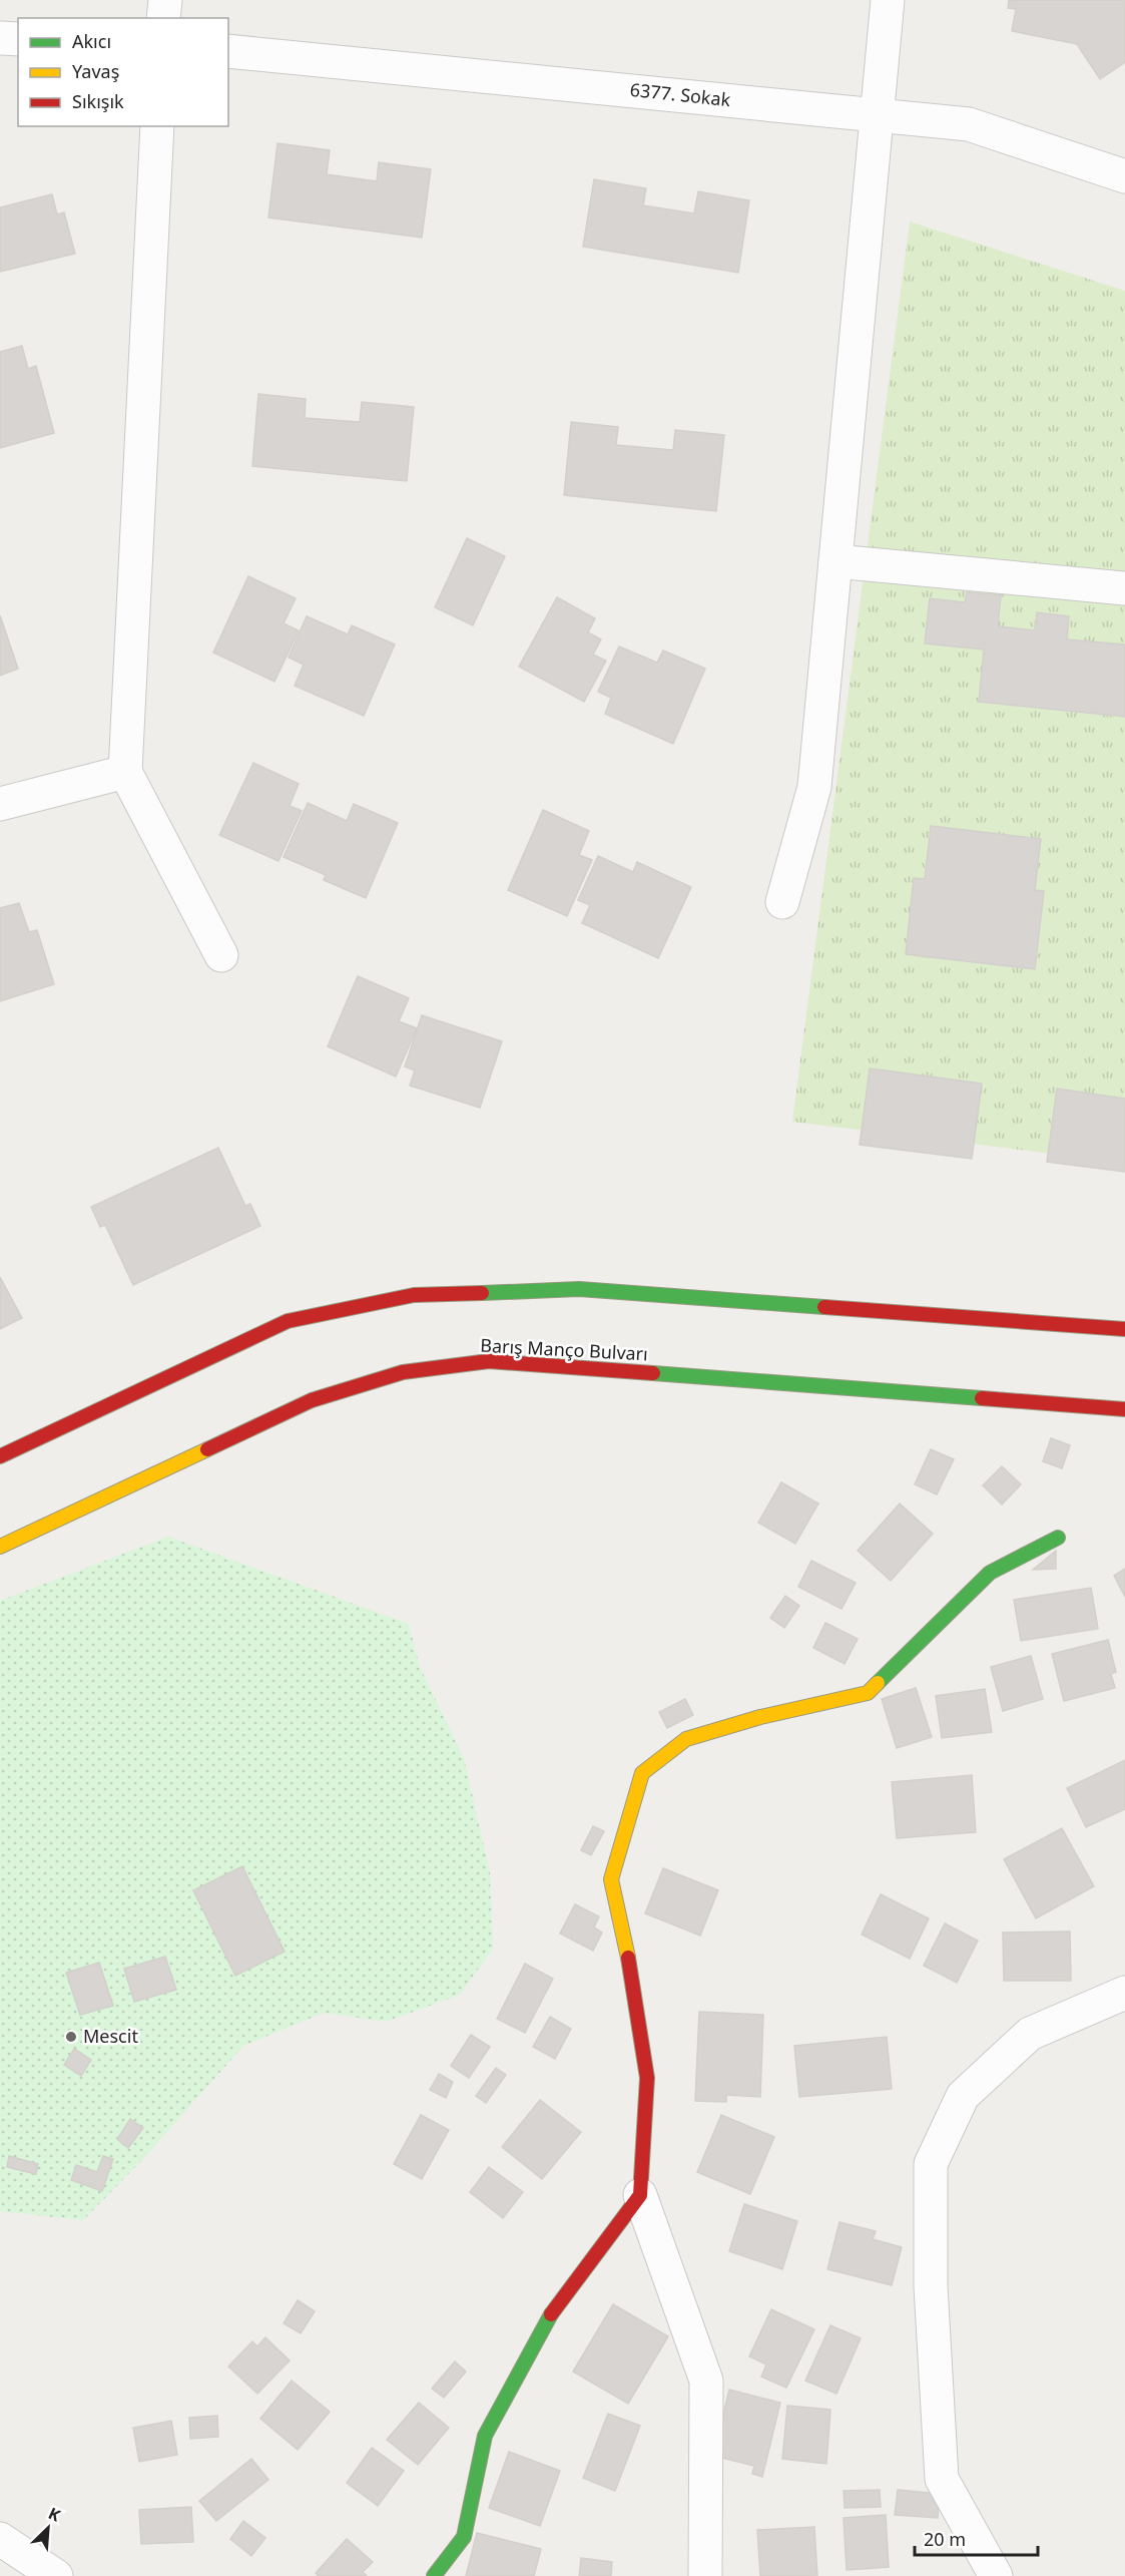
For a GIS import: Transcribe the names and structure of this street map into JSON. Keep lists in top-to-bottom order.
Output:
{
  "streets": {
    "main road": ["Barış Manço Bulvarı"],
    "street": ["6377. Sokak"]
  },
  "places": ["Mescit"],
  "legend": ["Akıcı", "Yavaş", "Sıkışık"],
  "scale_bar": "20 m",
  "north": "top right"
}
